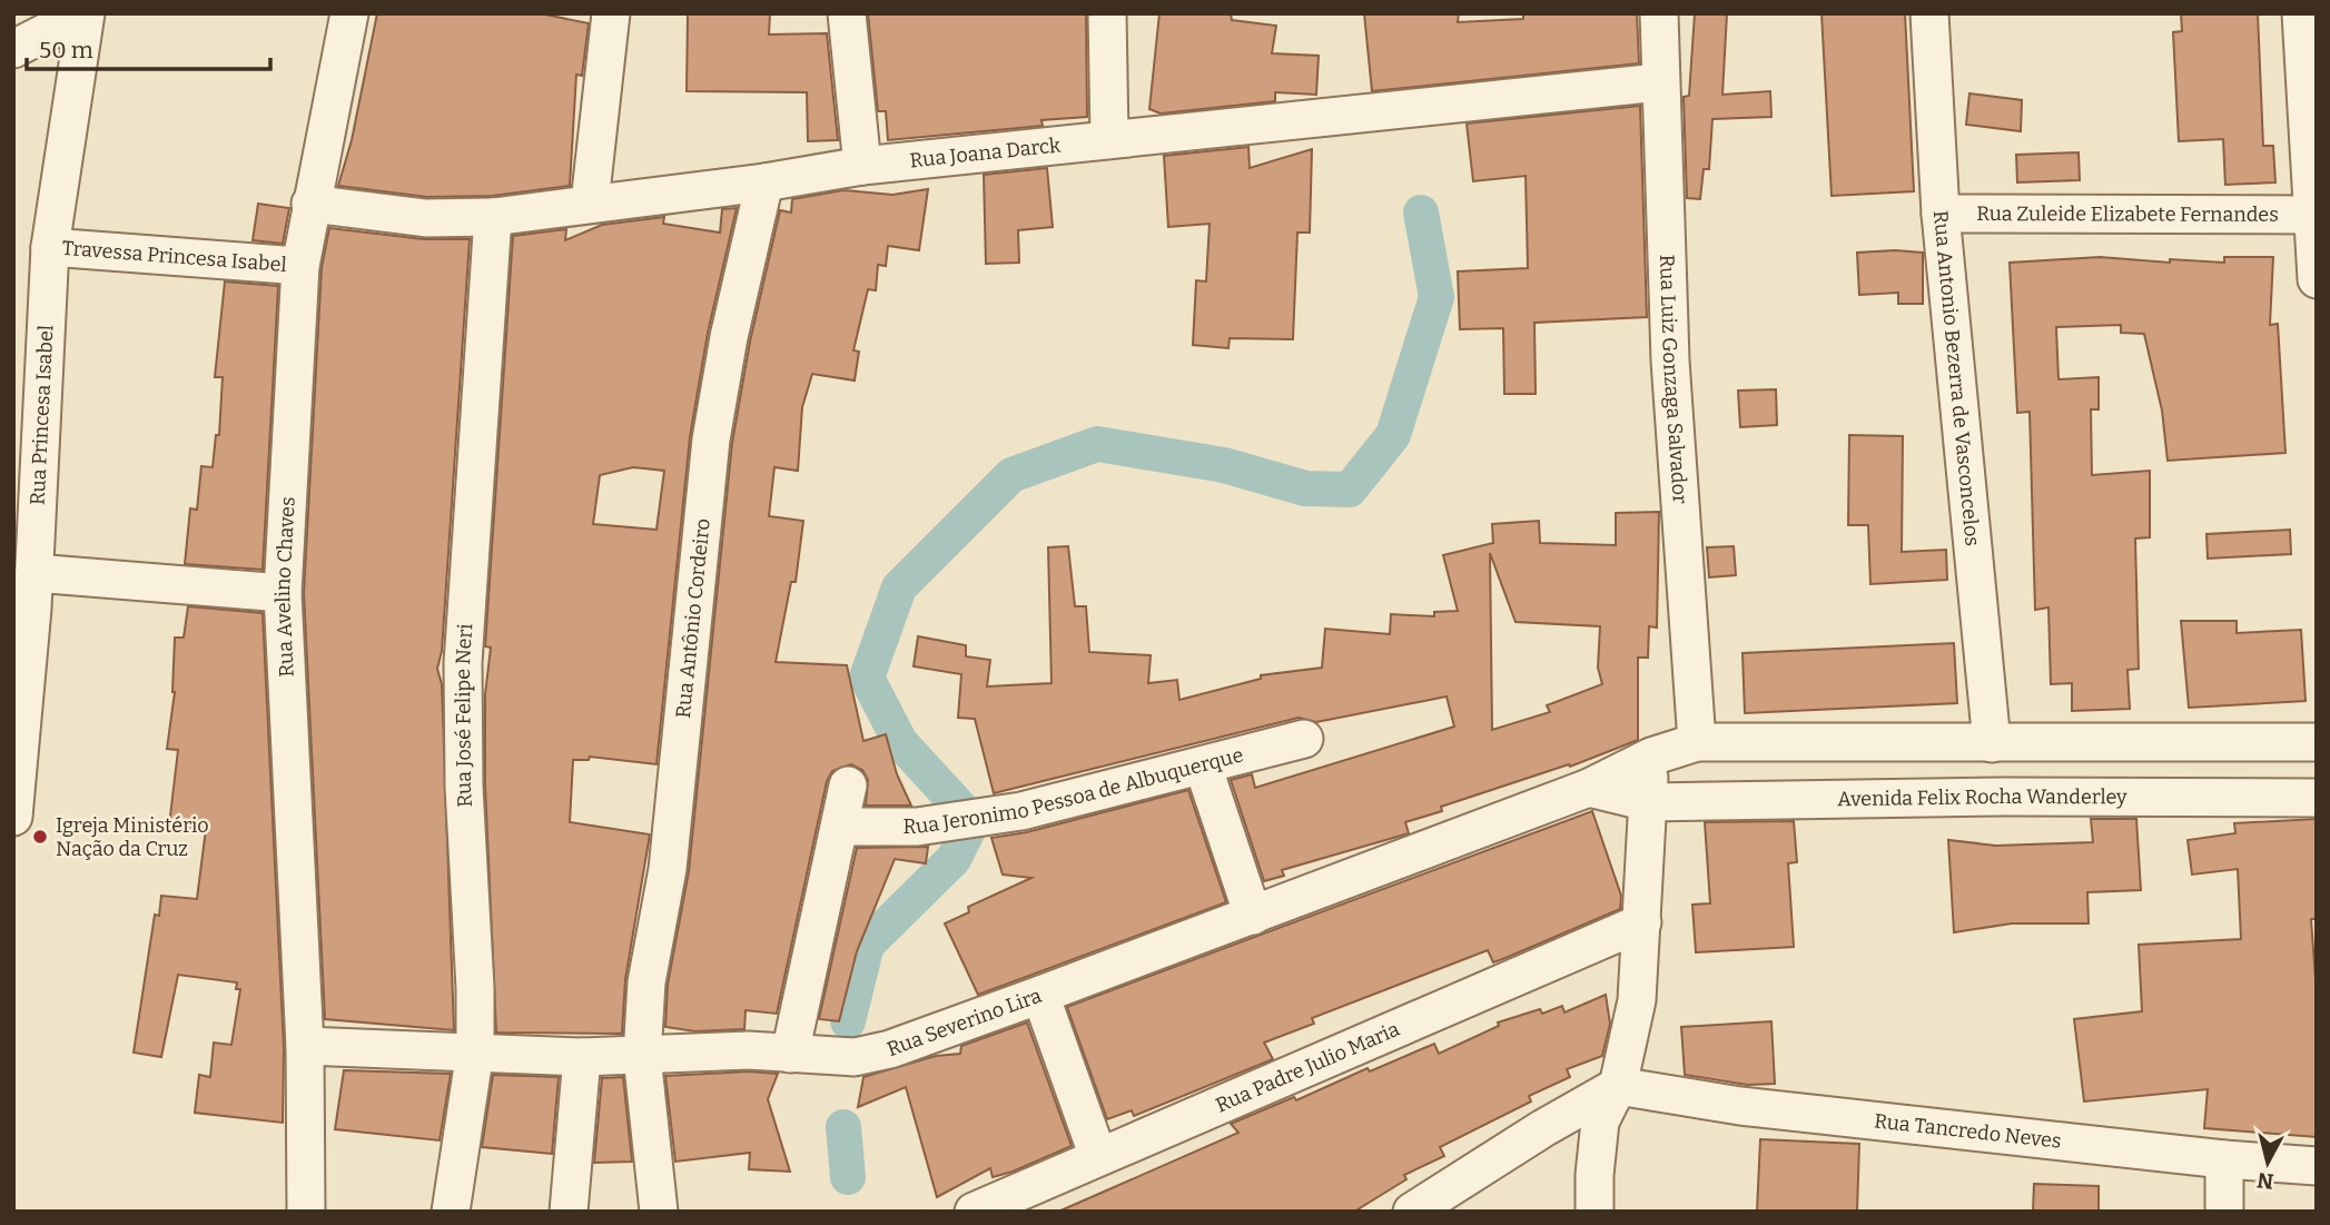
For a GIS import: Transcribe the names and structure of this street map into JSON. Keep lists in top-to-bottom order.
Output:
{
  "streets": {
    "street": [
      "Rua Joana Darck",
      "Rua Zuleide Elizabete Fernandes",
      "Travessa Princesa Isabel",
      "Rua Luiz Gonzaga Salvador",
      "Rua Antonio Bezerra de Vasconcelos",
      "Rua Princesa Isabel",
      "Rua Avelino Chaves",
      "Rua Antônio Cordeiro",
      "Rua José Felipe Neri",
      "Rua Jeronimo Pessoa de Albuquerque",
      "Avenida Felix Rocha Wanderley",
      "Rua Severino Lira",
      "Rua Padre Julio Maria",
      "Rua Tancredo Neves"
    ]
  },
  "crossings": [
    ["Rua Joana Darck", "Rua Luiz Gonzaga Salvador"],
    ["Rua Joana Darck", "Rua Avelino Chaves"],
    ["Rua Joana Darck", "Rua Antônio Cordeiro"],
    ["Rua Joana Darck", "Rua José Felipe Neri"],
    ["Rua Zuleide Elizabete Fernandes", "Rua Antonio Bezerra de Vasconcelos"],
    ["Travessa Princesa Isabel", "Rua Princesa Isabel"],
    ["Travessa Princesa Isabel", "Rua Avelino Chaves"],
    ["Rua Avelino Chaves", "Rua Severino Lira"],
    ["Rua Antônio Cordeiro", "Rua Severino Lira"],
    ["Rua José Felipe Neri", "Rua Severino Lira"]
  ],
  "places": ["Igreja Ministério Nação da Cruz"],
  "scale_bar": "50 m",
  "north": "bottom"
}
